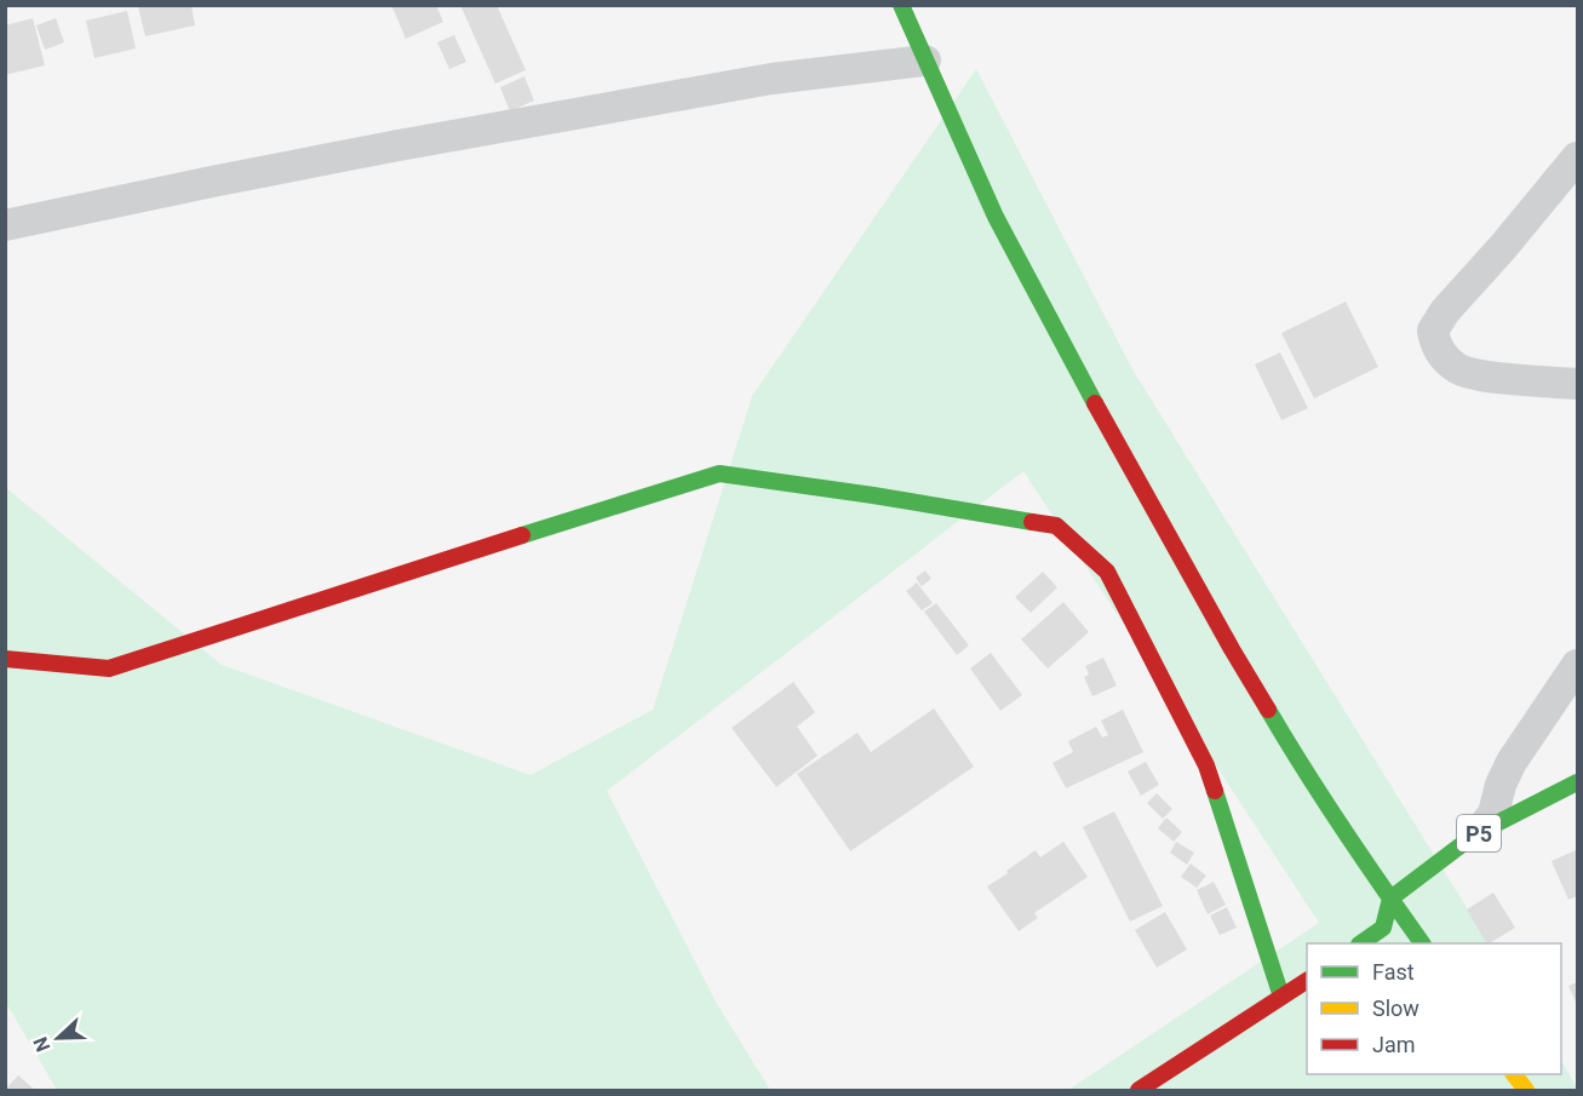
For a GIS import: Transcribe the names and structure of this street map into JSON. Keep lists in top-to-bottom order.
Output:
{
  "streets": {
    "street": ["P5"]
  },
  "legend": ["Fast", "Slow", "Jam"],
  "north": "left"
}
